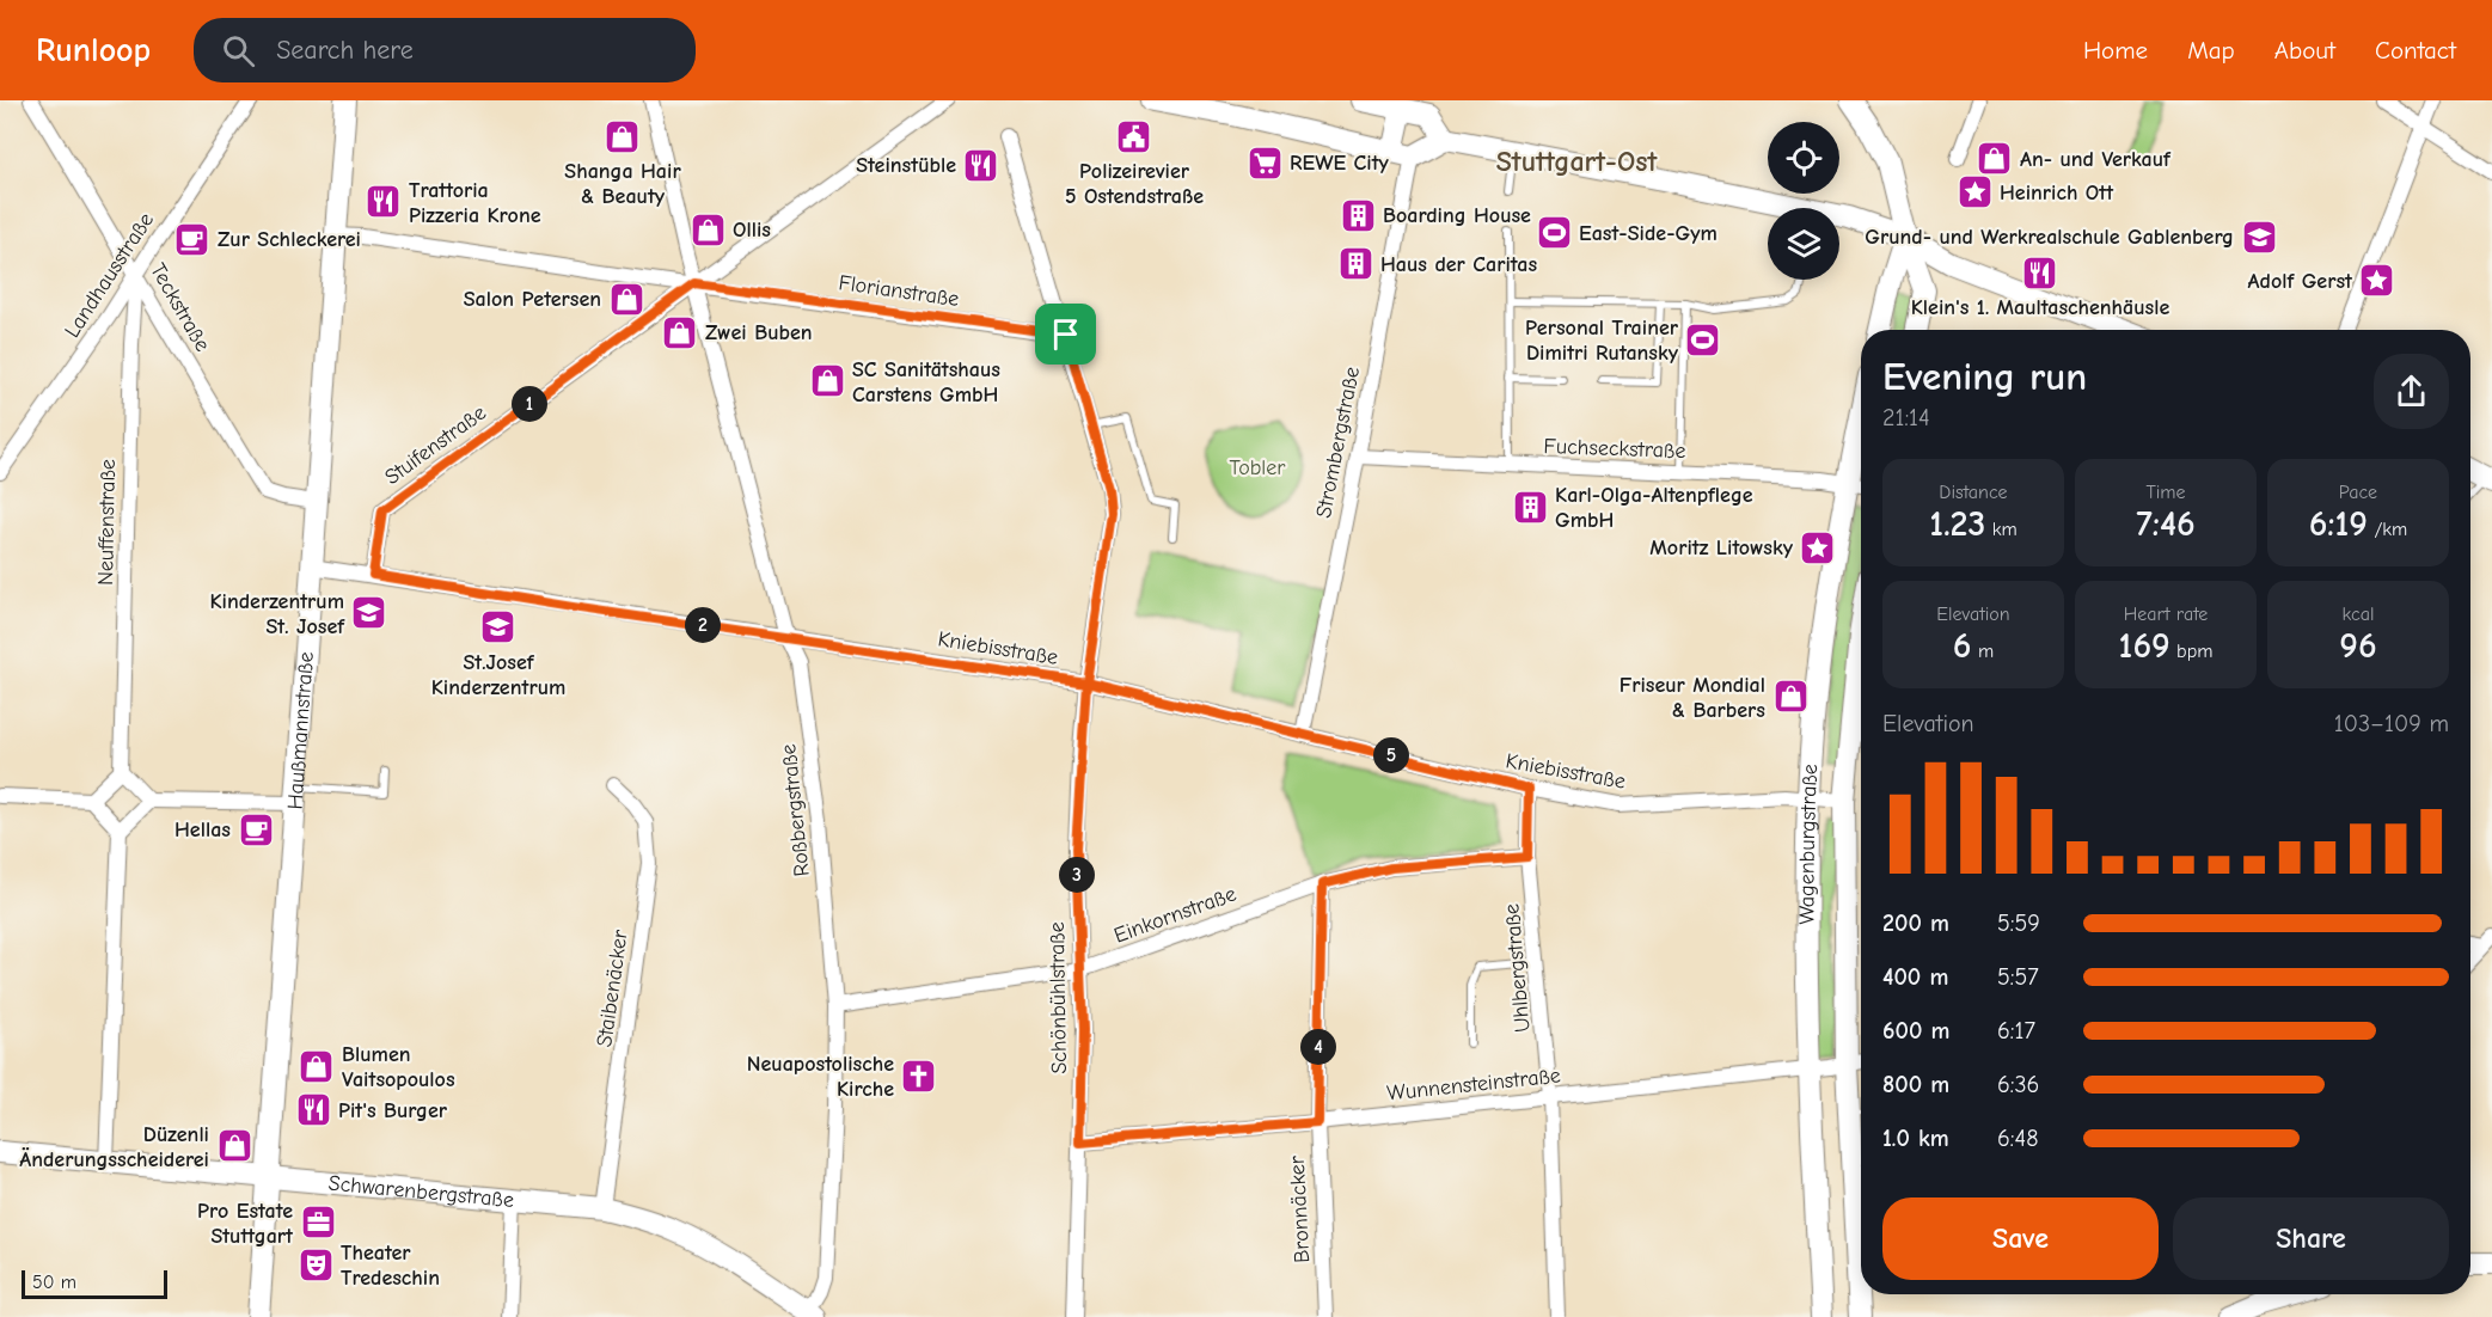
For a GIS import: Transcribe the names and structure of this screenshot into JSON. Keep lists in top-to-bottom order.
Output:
{
  "streets": {
    "street": [
      "Landhausstraße",
      "Florianstraße",
      "Teckstraße",
      "Strombergstraße",
      "Stuifenstraße",
      "Fuchseckstraße",
      "Neuffenstraße",
      "Kniebisstraße",
      "Haußmannstraße",
      "Roßbergstraße",
      "Wagenburgstraße",
      "Einkornstraße",
      "Uhlbergstraße",
      "Staibenäcker",
      "Schönbühlstraße",
      "Wunnensteinstraße",
      "Schwarenbergstraße",
      "Bronnäcker"
    ]
  },
  "crossings": [
    ["Landhausstraße", "Teckstraße"],
    ["Landhausstraße", "Neuffenstraße"],
    ["Florianstraße", "Stuifenstraße"],
    ["Florianstraße", "Haußmannstraße"],
    ["Florianstraße", "Roßbergstraße"],
    ["Florianstraße", "Schönbühlstraße"],
    ["Teckstraße", "Neuffenstraße"],
    ["Teckstraße", "Haußmannstraße"],
    ["Strombergstraße", "Fuchseckstraße"],
    ["Strombergstraße", "Kniebisstraße"],
    ["Stuifenstraße", "Kniebisstraße"],
    ["Stuifenstraße", "Roßbergstraße"],
    ["Fuchseckstraße", "Wagenburgstraße"],
    ["Kniebisstraße", "Haußmannstraße"],
    ["Kniebisstraße", "Roßbergstraße"],
    ["Kniebisstraße", "Wagenburgstraße"],
    ["Kniebisstraße", "Uhlbergstraße"],
    ["Kniebisstraße", "Schönbühlstraße"],
    ["Haußmannstraße", "Schwarenbergstraße"],
    ["Roßbergstraße", "Einkornstraße"],
    ["Roßbergstraße", "Schwarenbergstraße"],
    ["Wagenburgstraße", "Wunnensteinstraße"],
    ["Einkornstraße", "Uhlbergstraße"],
    ["Einkornstraße", "Schönbühlstraße"],
    ["Einkornstraße", "Bronnäcker"],
    ["Uhlbergstraße", "Wunnensteinstraße"],
    ["Staibenäcker", "Schwarenbergstraße"],
    ["Schönbühlstraße", "Wunnensteinstraße"],
    ["Wunnensteinstraße", "Bronnäcker"]
  ],
  "districts": ["Stuttgart-Ost"],
  "parks": ["Tobler"],
  "places": {
    "shop": [
      "Shanga Hair & Beauty",
      "An- und Verkauf",
      "Ollis",
      "Salon Petersen",
      "Zwei Buben",
      "SC Sanitätshaus Carstens GmbH",
      "Friseur Mondial & Barbers",
      "Blumen Vaitsopoulos",
      "Düzenli Änderungsscheiderei"
    ],
    "public building": ["Polizeirevier 5 Ostendstraße"],
    "supermarket": ["REWE City"],
    "restaurant": [
      "Steinstüble",
      "Trattoria Pizzeria Krone",
      "Klein's 1. Maultaschenhäusle",
      "Pit's Burger"
    ],
    "place": ["Heinrich Ott", "Adolf Gerst", "Moritz Litowsky"],
    "building": ["Boarding House", "Haus der Caritas", "Karl-Olga-Altenpflege GmbH"],
    "sports": ["East-Side-Gym", "Personal Trainer Dimitri Rutansky"],
    "school or university": ["Grund- und Werkrealschule Gablenberg", "Kinderzentrum St. Josef", "St.Josef Kinderzentrum"],
    "cafe": ["Zur Schleckerei", "Hellas"],
    "church": ["Neuapostolische Kirche"],
    "office": ["Pro Estate Stuttgart"],
    "theatre": ["Theater Tredeschin"]
  },
  "scale_bar": "50 m",
  "page": {
    "header": "Runloop",
    "search": "Search here",
    "nav": [
      "Home",
      "Map",
      "About",
      "Contact"
    ],
    "heading": ["Evening run", "21:14"],
    "pins": [
      "1",
      "2",
      "5",
      "3",
      "4"
    ],
    "stats": [
      ["Distance", "1.23 km"],
      ["Time", "7:46"],
      ["Pace", "6:19 /km"],
      ["Elevation", "6 m"],
      ["Heart rate", "169 bpm"],
      ["kcal", "96"]
    ],
    "chart": ["Elevation", "103–109 m"],
    "list": [
      {
        "name": "200 m",
        "note": "5:59"
      },
      {
        "name": "400 m",
        "note": "5:57"
      },
      {
        "name": "600 m",
        "note": "6:17"
      },
      {
        "name": "800 m",
        "note": "6:36"
      },
      {
        "name": "1.0 km",
        "note": "6:48"
      }
    ],
    "buttons": ["Save", "Share"],
    "scale": "50 m"
  }
}
